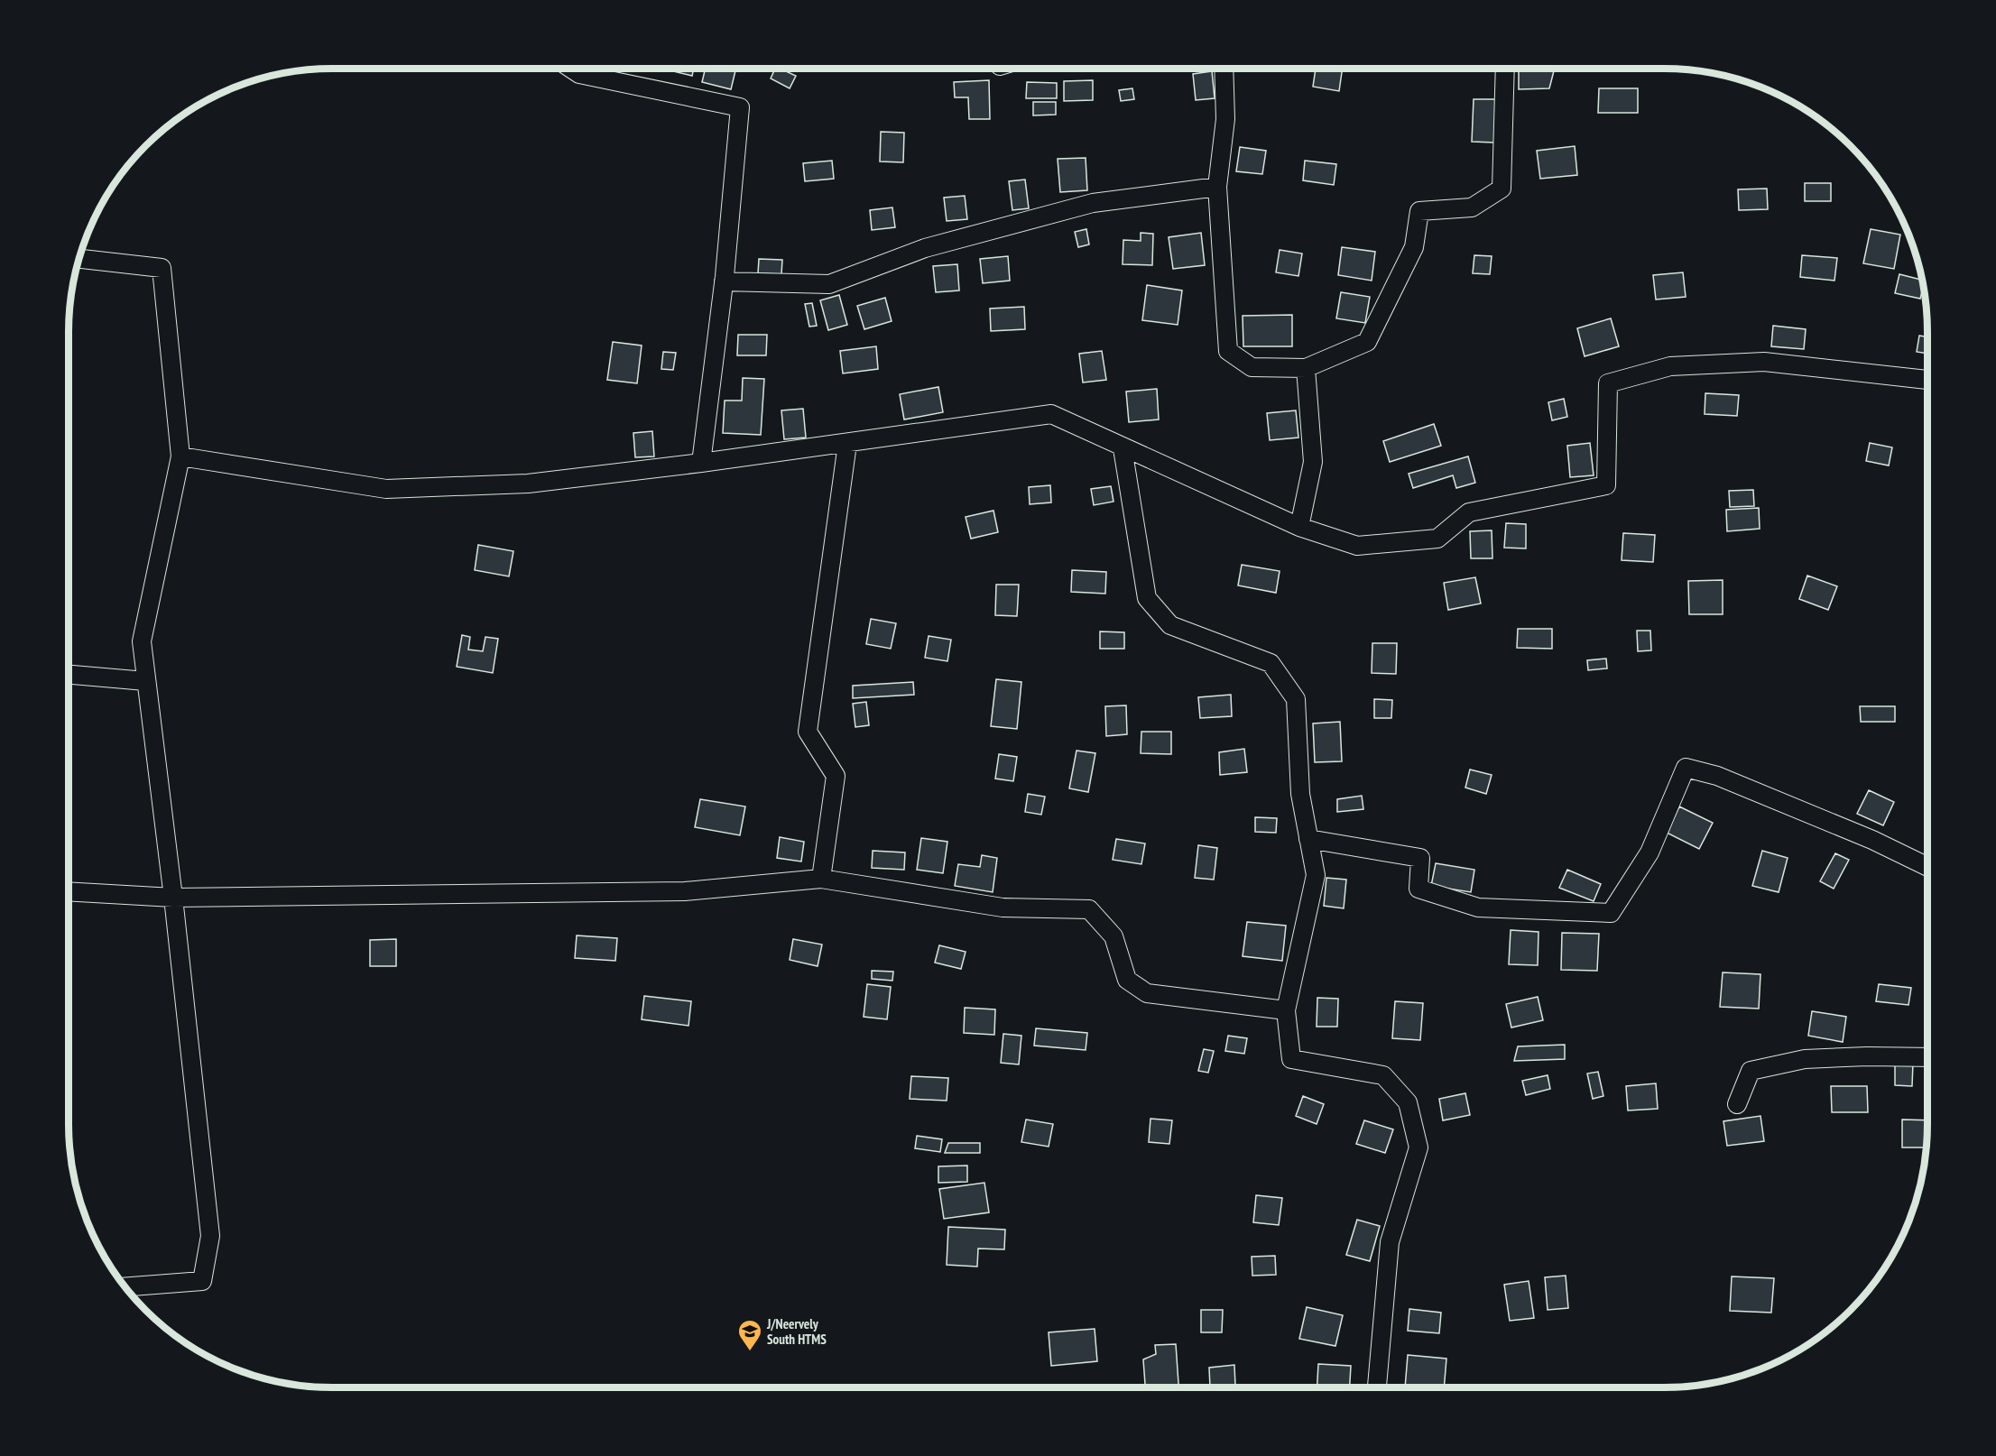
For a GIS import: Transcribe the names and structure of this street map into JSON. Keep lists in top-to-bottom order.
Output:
{
  "places": {
    "school or university": ["J/Neervely South HTMS"]
  }
}
